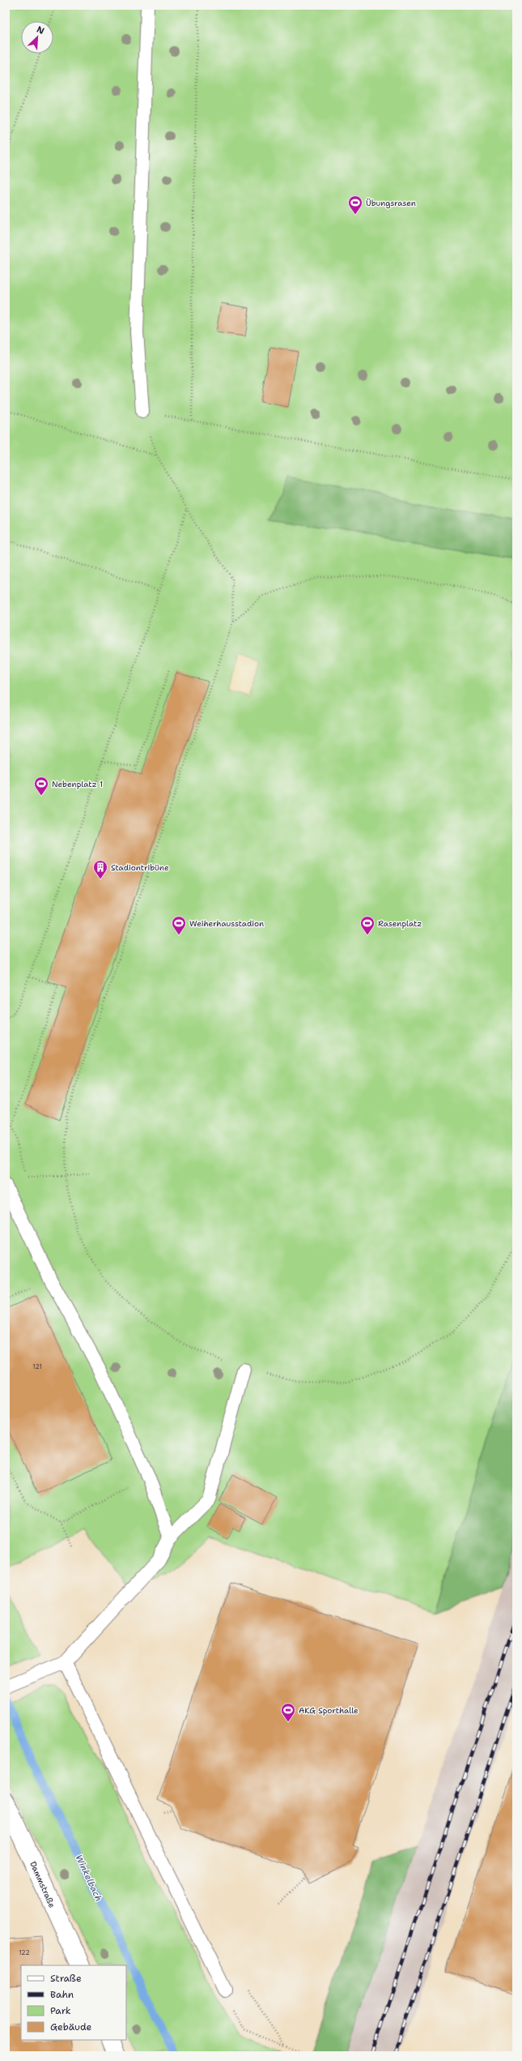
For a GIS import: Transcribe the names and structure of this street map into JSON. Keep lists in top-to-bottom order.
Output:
{
  "streets": {
    "street": ["Dammstraße"]
  },
  "water": ["Winkelbach"],
  "places": {
    "sports": [
      "Übungsrasen",
      "Nebenplatz 1",
      "Weiherhausstadion",
      "Rasenplatz",
      "AKG Sporthalle"
    ],
    "building": ["Stadiontribüne"]
  },
  "house_numbers": ["121", "122"],
  "legend": [
    "Straße",
    "Bahn",
    "Park",
    "Gebäude"
  ],
  "north": "top right"
}
